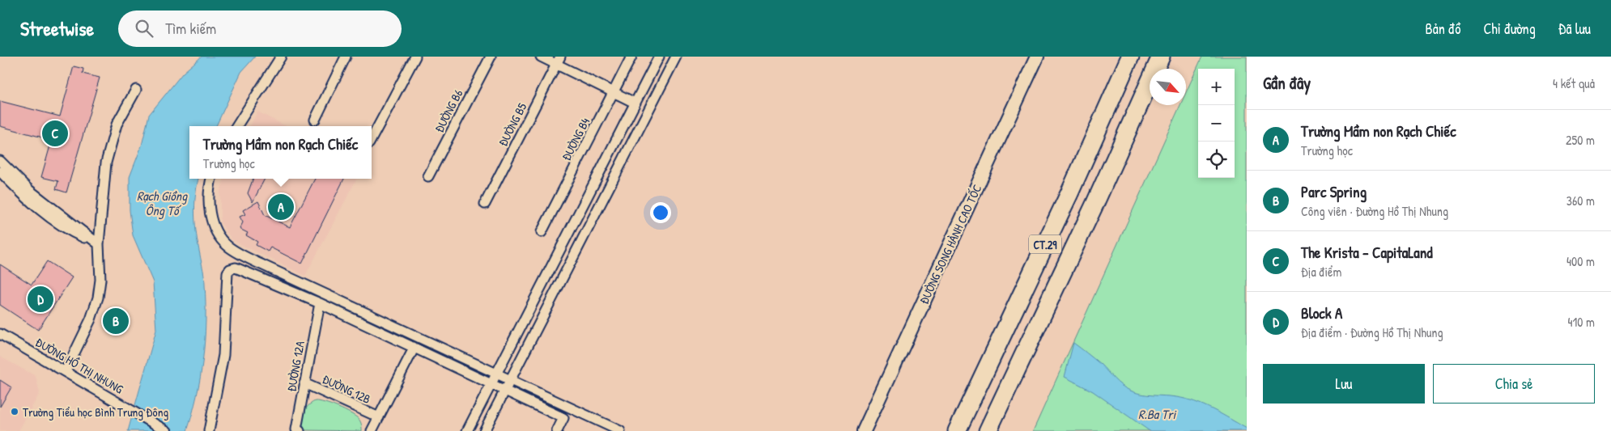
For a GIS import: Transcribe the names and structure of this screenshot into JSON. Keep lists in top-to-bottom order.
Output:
{
  "streets": {
    "highway": ["CT.29"],
    "main road": ["ĐƯỜNG SONG HÀNH CAO TỐC"],
    "street": [
      "ĐƯỜNG B6",
      "ĐƯỜNG B5",
      "ĐƯỜNG B4",
      "ĐƯỜNG HỒ THỊ NHUNG",
      "ĐƯỜNG 12A",
      "ĐƯỜNG 12B"
    ]
  },
  "crossings": [
    ["ĐƯỜNG 12A", "ĐƯỜNG 12B"]
  ],
  "water": ["Rạch Giồng Ông Tố", "R.Ba Tri"],
  "places": ["Trường Tiểu học Bình Trưng Đông"],
  "north": "bottom right",
  "page": {
    "header": "Streetwise",
    "search": "Tìm kiếm",
    "nav": ["Bản đồ", "Chỉ đường", "Đã lưu"],
    "heading": ["Gần đây", "4 kết quả"],
    "map_buttons": ["+", "−"],
    "list": [
      {
        "mark": "A",
        "name": "Trường Mầm non Rạch Chiếc",
        "note": "Trường học",
        "value": "250 m"
      },
      {
        "mark": "B",
        "name": "Parc Spring",
        "note": "Công viên · Đường Hồ Thị Nhung",
        "value": "360 m"
      },
      {
        "mark": "C",
        "name": "The Krista - CapitaLand",
        "note": "Địa điểm",
        "value": "400 m"
      },
      {
        "mark": "D",
        "name": "Block A",
        "note": "Địa điểm · Đường Hồ Thị Nhung",
        "value": "410 m"
      }
    ],
    "pins": [
      "C",
      "A",
      "D",
      "B"
    ],
    "popup": ["Trường Mầm non Rạch Chiếc", "Trường học"],
    "buttons": ["Lưu", "Chia sẻ"]
  }
}
